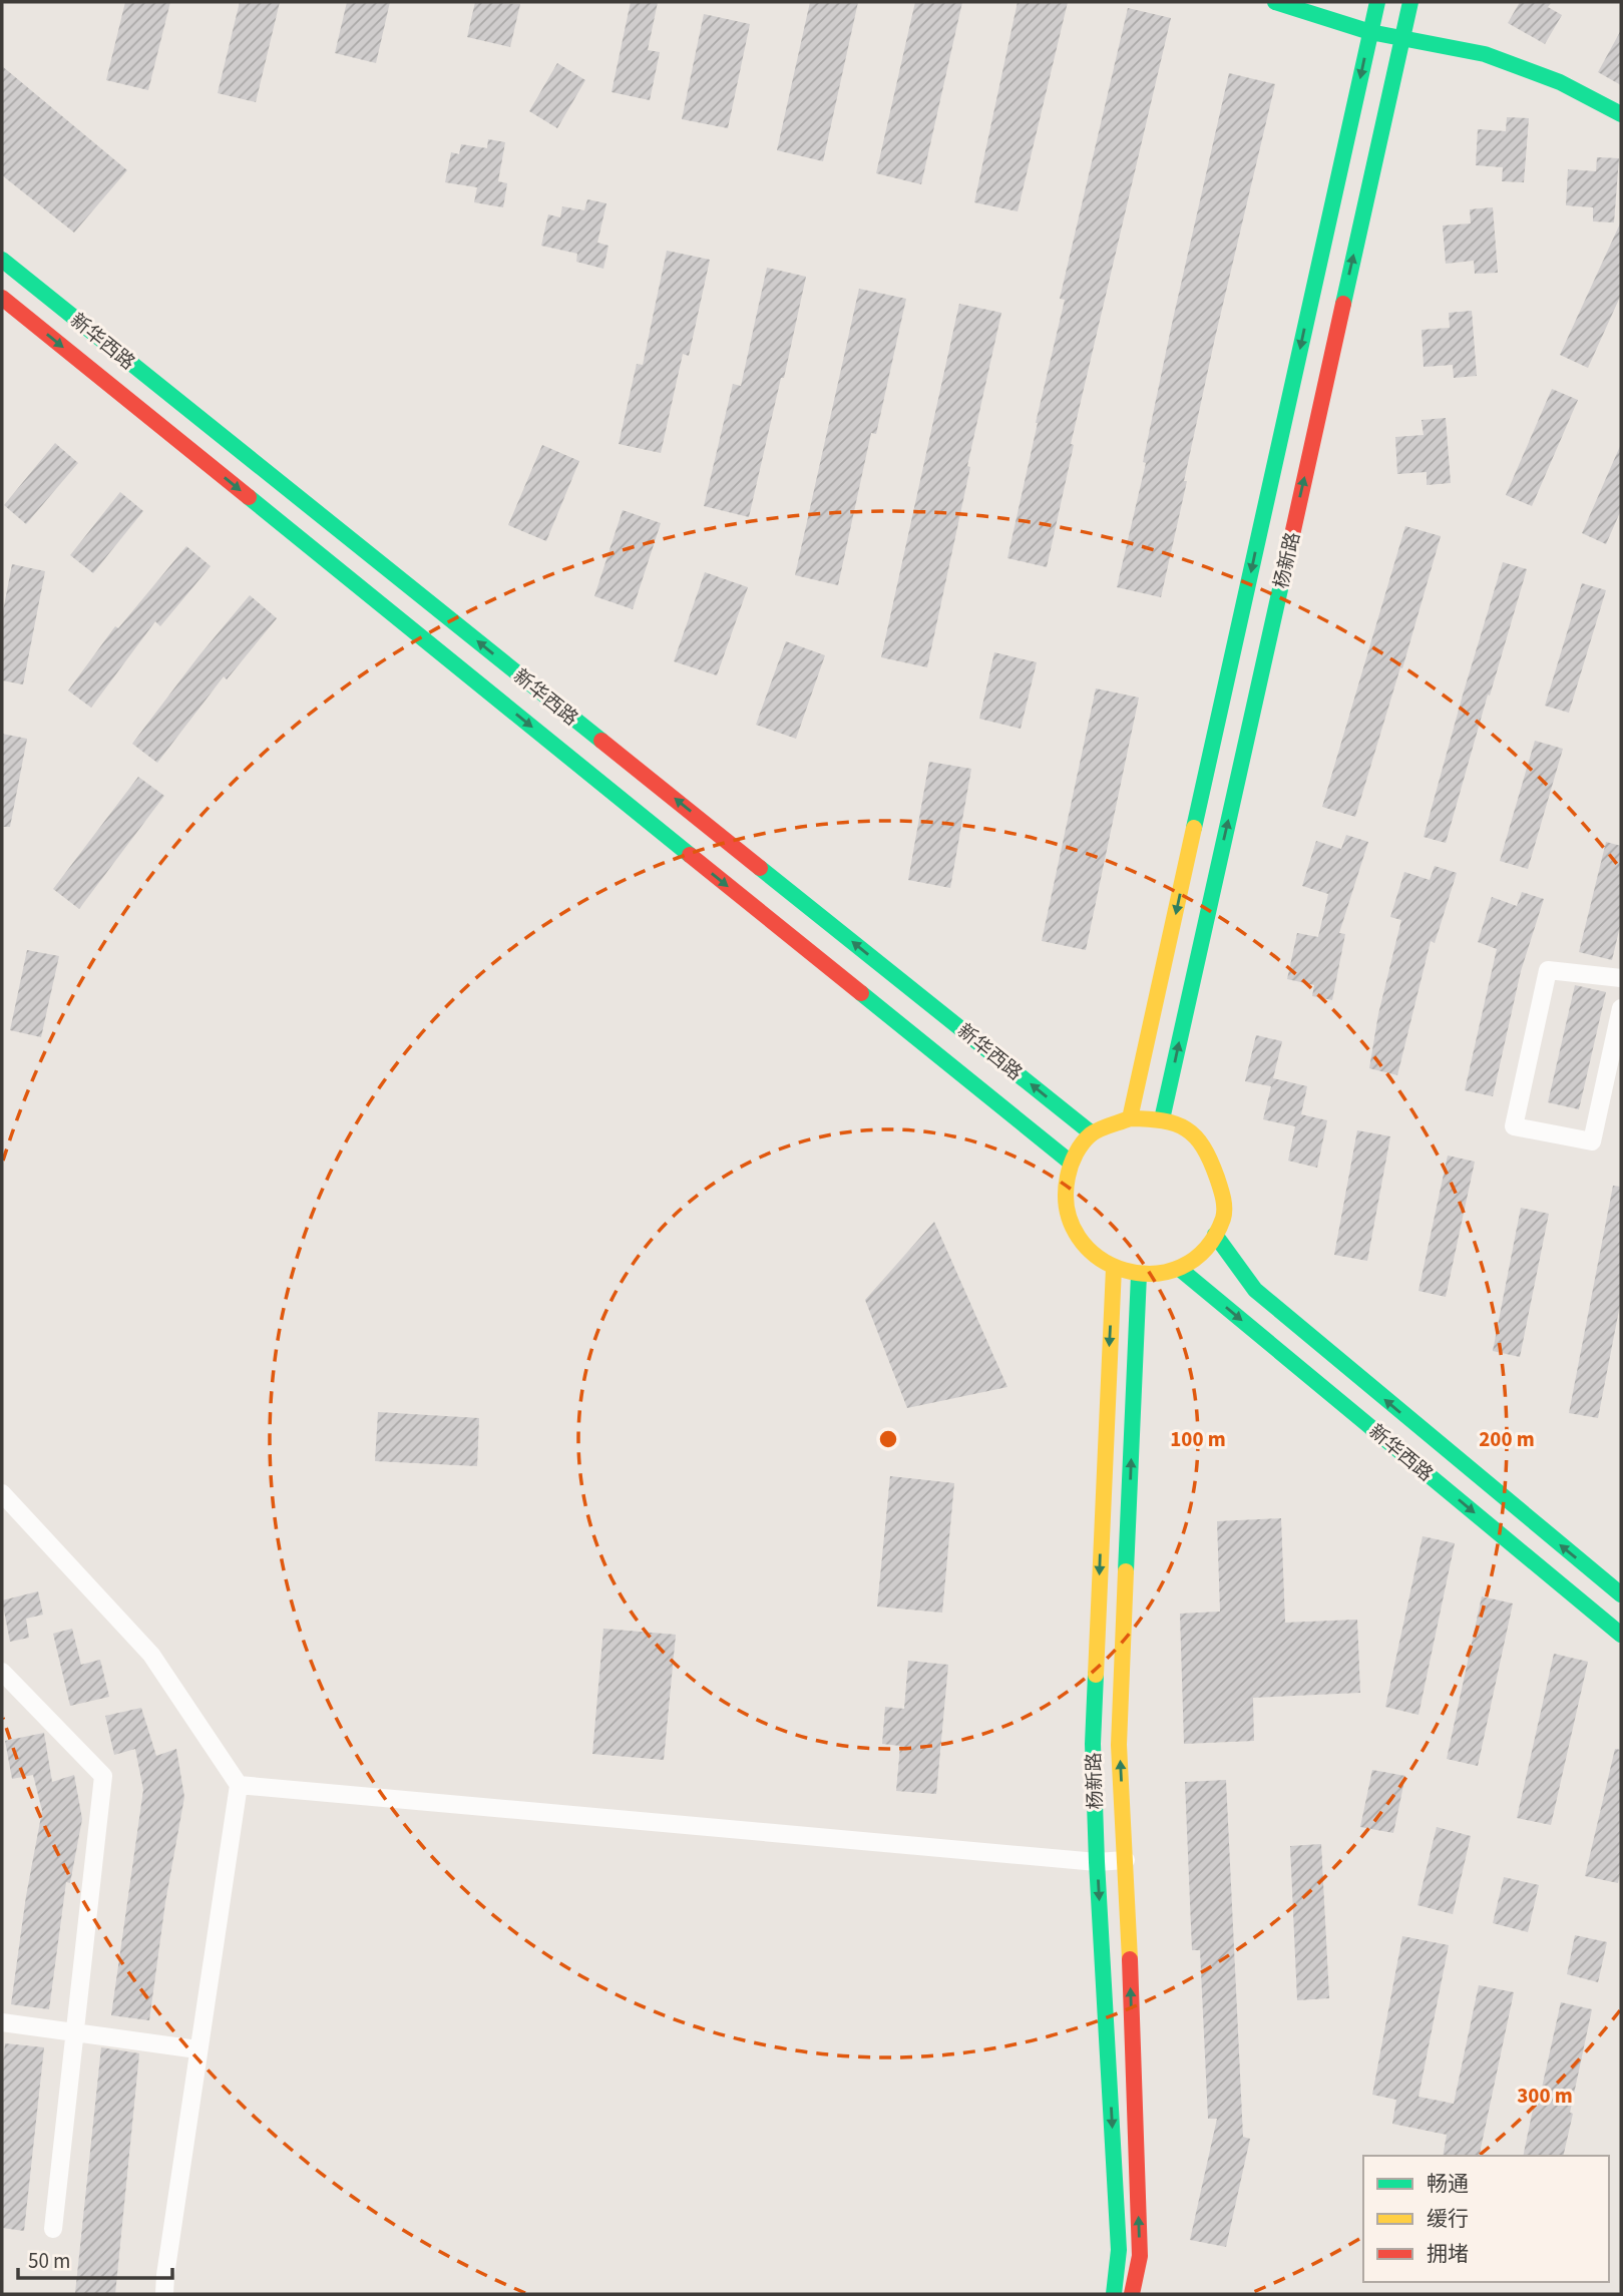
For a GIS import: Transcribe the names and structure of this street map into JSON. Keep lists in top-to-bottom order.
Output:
{
  "streets": {
    "street": ["新华西路", "杨新路"]
  },
  "crossings": [
    ["新华西路", "杨新路"]
  ],
  "legend": ["畅通", "缓行", "拥堵"],
  "scale_bar": "50 m",
  "rings": ["100 m", "200 m", "300 m"]
}
